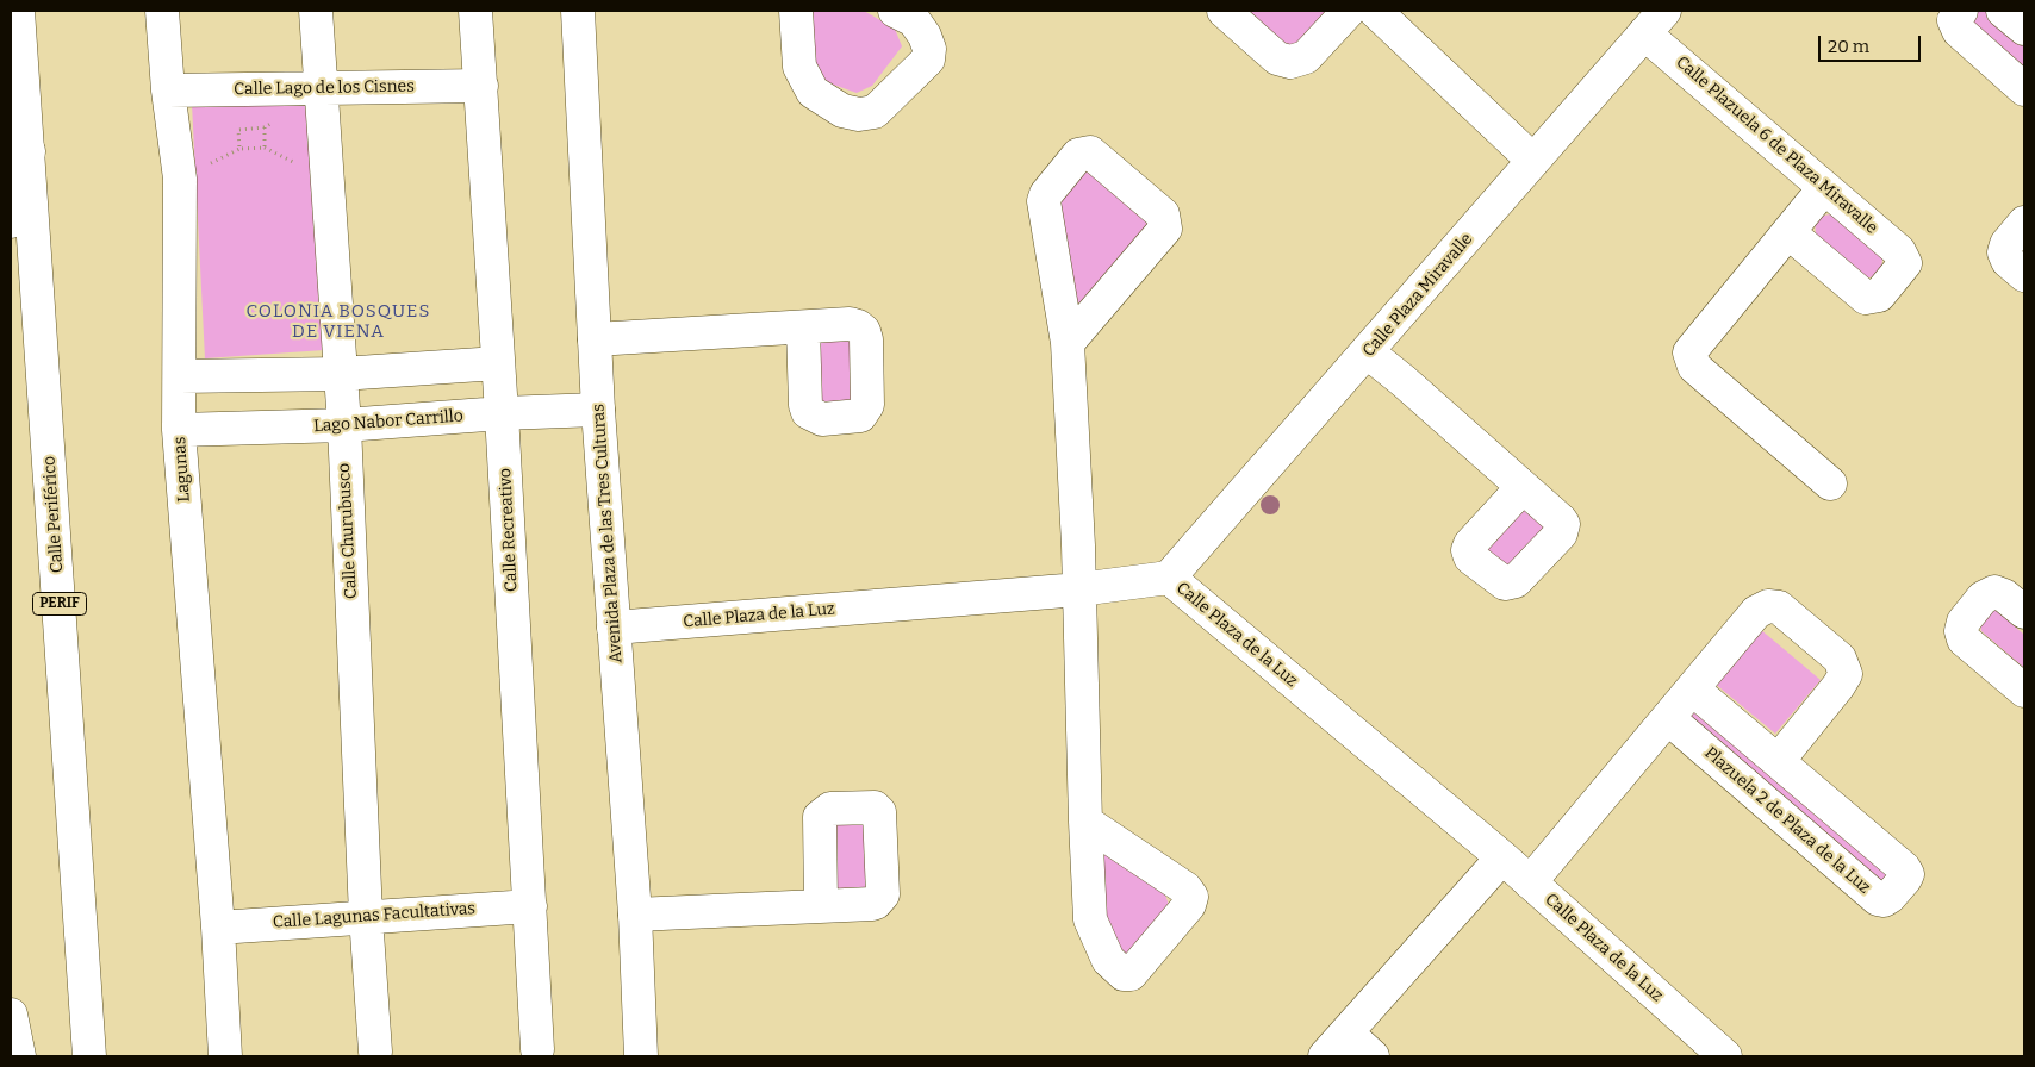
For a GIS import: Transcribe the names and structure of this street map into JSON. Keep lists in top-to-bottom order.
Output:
{
  "streets": {
    "main road": [
      "Calle Lago de los Cisnes",
      "Calle Plazuela 6 de Plaza Miravalle",
      "Calle Plaza Miravalle",
      "Lago Nabor Carrillo",
      "Lagunas",
      "Calle Periférico",
      "Calle Recreativo",
      "Calle Churubusco",
      "Avenida Plaza de las Tres Culturas",
      "PERIF",
      "Calle Plaza de la Luz",
      "Plazuela 2 de Plaza de la Luz",
      "Calle Lagunas Facultativas"
    ]
  },
  "crossings": [
    ["Calle Lago de los Cisnes", "Lagunas"],
    ["Calle Lago de los Cisnes", "Calle Recreativo"],
    ["Calle Lago de los Cisnes", "Calle Churubusco"],
    ["Calle Plazuela 6 de Plaza Miravalle", "Calle Plaza Miravalle"],
    ["Calle Plaza Miravalle", "Calle Plaza de la Luz"],
    ["Lago Nabor Carrillo", "Lagunas"],
    ["Lago Nabor Carrillo", "Calle Recreativo"],
    ["Lago Nabor Carrillo", "Calle Churubusco"],
    ["Lago Nabor Carrillo", "Avenida Plaza de las Tres Culturas"],
    ["Lagunas", "Calle Lagunas Facultativas"],
    ["Calle Recreativo", "Calle Lagunas Facultativas"],
    ["Calle Churubusco", "Calle Lagunas Facultativas"],
    ["Avenida Plaza de las Tres Culturas", "Calle Plaza de la Luz"]
  ],
  "districts": ["COLONIA BOSQUES DE VIENA"],
  "scale_bar": "20 m"
}
